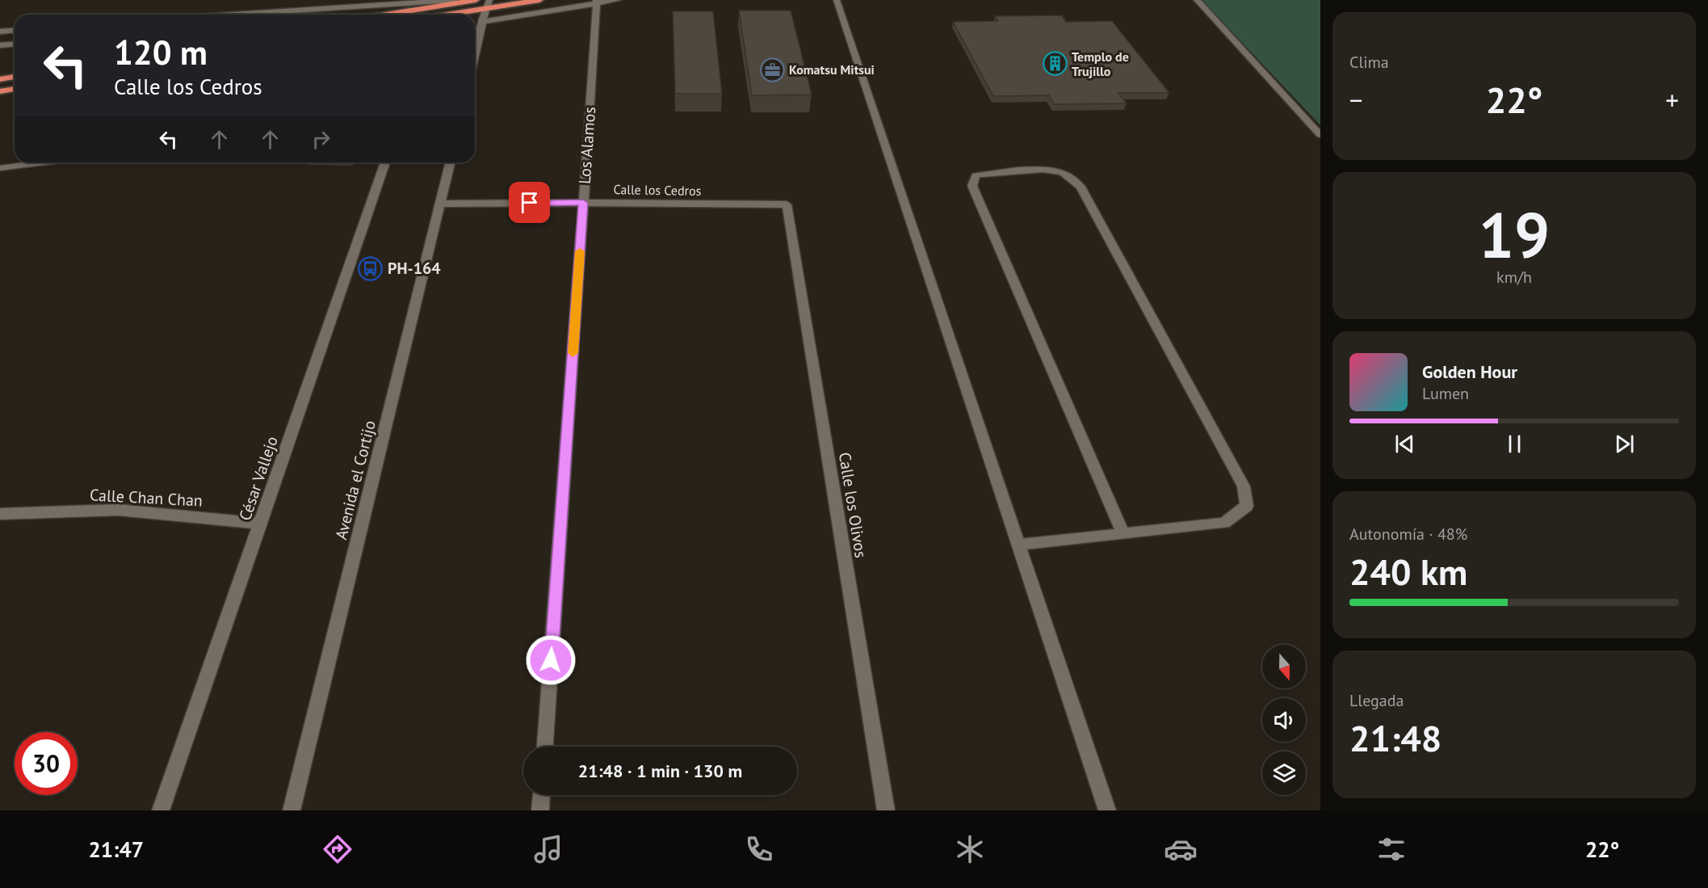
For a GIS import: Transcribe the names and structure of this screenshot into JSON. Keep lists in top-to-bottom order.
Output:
{
  "streets": {
    "street": [
      "Los Alamos",
      "Calle los Cedros",
      "César Vallejo",
      "Avenida el Cortijo",
      "Calle Chan Chan",
      "Calle los Olivos"
    ]
  },
  "crossings": [
    ["Los Alamos", "Calle los Cedros"],
    ["Calle los Cedros", "Avenida el Cortijo"],
    ["Calle los Cedros", "Calle los Olivos"],
    ["César Vallejo", "Calle Chan Chan"]
  ],
  "places": {
    "building": ["Templo de Trujillo"],
    "office": ["Komatsu Mitsui"],
    "bus stop": ["PH-164"]
  },
  "north": "bottom",
  "page": {
    "tile": [
      "Clima",
      ["19", "km/h"],
      ["Autonomía · 48%", "240 km"],
      ["Llegada", "21:48"]
    ],
    "turn": ["120 m", "Calle los Cedros"],
    "heat": ["−", "22°", "+"],
    "song": ["Golden Hour", "Lumen"],
    "limit": "30",
    "trip": "21:48 · 1 min · 130 m",
    "tabs": ["21:47", "22°"]
  }
}
